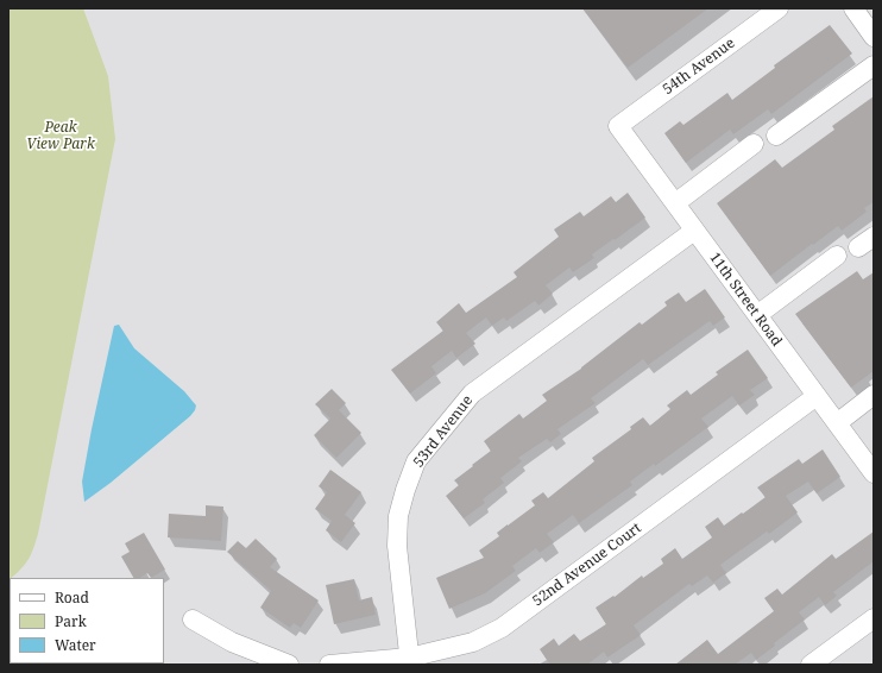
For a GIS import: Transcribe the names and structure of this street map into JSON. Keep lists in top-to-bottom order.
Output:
{
  "streets": {
    "street": [
      "54th Avenue",
      "11th Street Road",
      "53rd Avenue",
      "52nd Avenue Court"
    ]
  },
  "crossings": [
    ["54th Avenue", "11th Street Road"],
    ["11th Street Road", "53rd Avenue"],
    ["11th Street Road", "52nd Avenue Court"],
    ["53rd Avenue", "52nd Avenue Court"]
  ],
  "parks": ["Peak View Park"],
  "legend": ["Road", "Park", "Water"]
}
